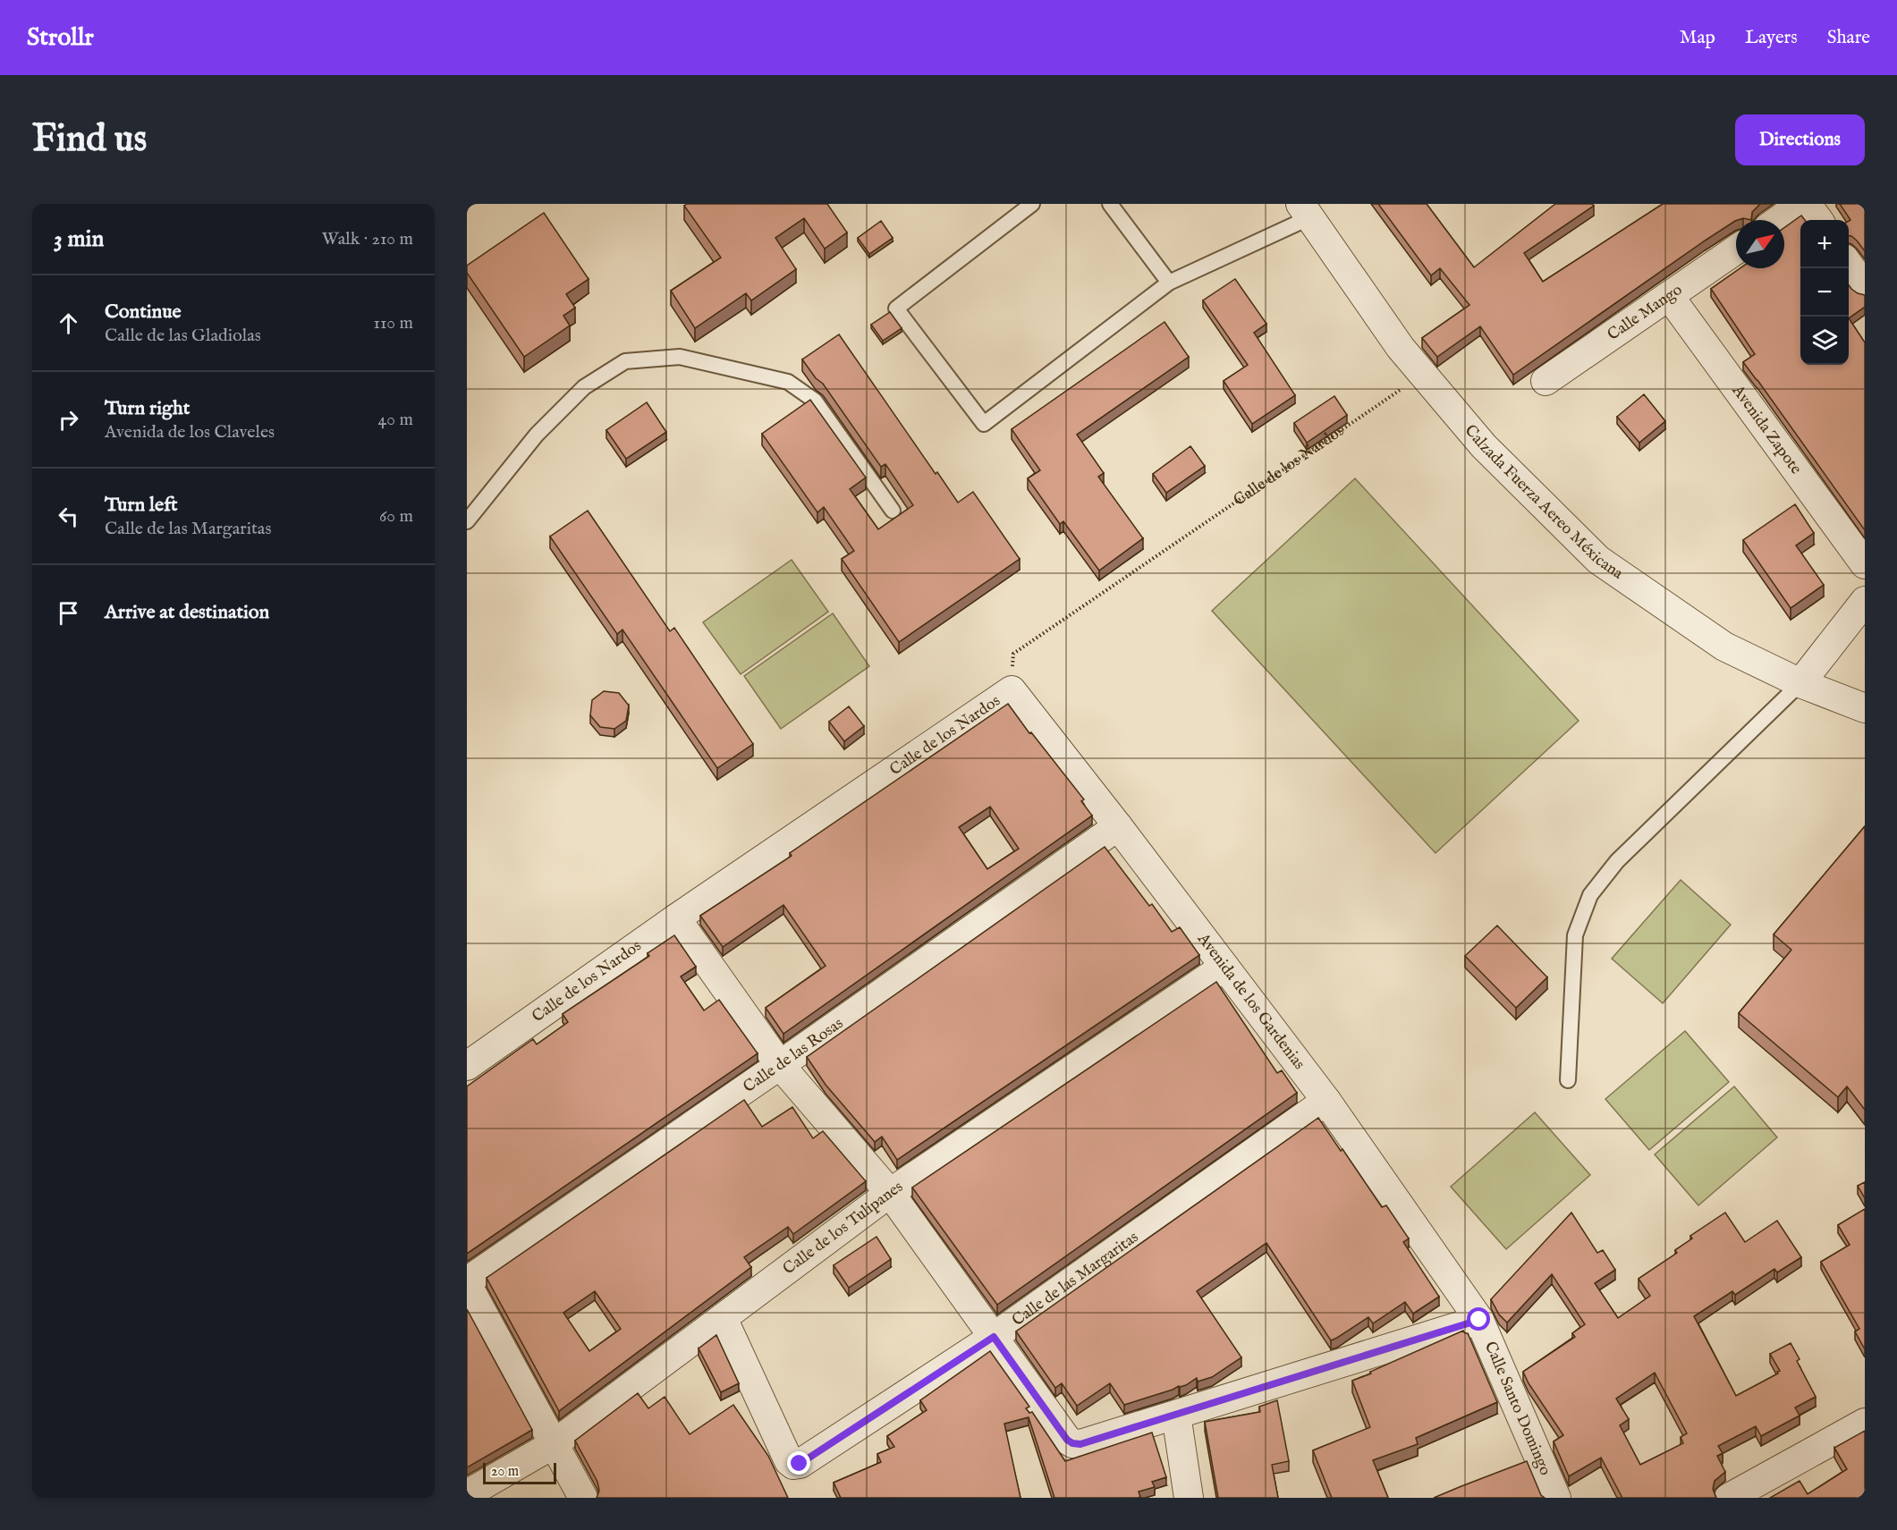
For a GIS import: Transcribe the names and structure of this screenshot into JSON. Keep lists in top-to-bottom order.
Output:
{
  "streets": {
    "street": [
      "Calle Mango",
      "Avenida Zapote",
      "Calle de los Nardos",
      "Calzada Fuerza Aereo Méxicana",
      "Avenida de los Gardenias",
      "Calle de las Rosas",
      "Calle de los Tulipanes",
      "Calle de las Margaritas",
      "Calle Santo Domingo"
    ]
  },
  "crossings": [
    ["Calle Mango", "Avenida Zapote"],
    ["Calle de los Nardos", "Calzada Fuerza Aereo Méxicana"],
    ["Calle de los Nardos", "Avenida de los Gardenias"],
    ["Avenida de los Gardenias", "Calle de las Rosas"],
    ["Avenida de los Gardenias", "Calle de los Tulipanes"],
    ["Avenida de los Gardenias", "Calle de las Margaritas"],
    ["Avenida de los Gardenias", "Calle Santo Domingo"],
    ["Calle de los Tulipanes", "Calle de las Margaritas"]
  ],
  "scale_bar": "20 m",
  "north": "top right",
  "page": {
    "header": "Strollr",
    "nav": ["Map", "Layers", "Share"],
    "buttons": "Directions",
    "title": "Find us",
    "heading": ["3 min", "Walk · 210 m"],
    "map_buttons": ["+", "−"],
    "list": [
      ["Continue", "Calle de las Gladiolas", "110 m"],
      ["Turn right", "Avenida de los Claveles", "40 m"],
      ["Turn left", "Calle de las Margaritas", "60 m"],
      "Arrive at destination"
    ],
    "scale": "20 m"
  }
}
